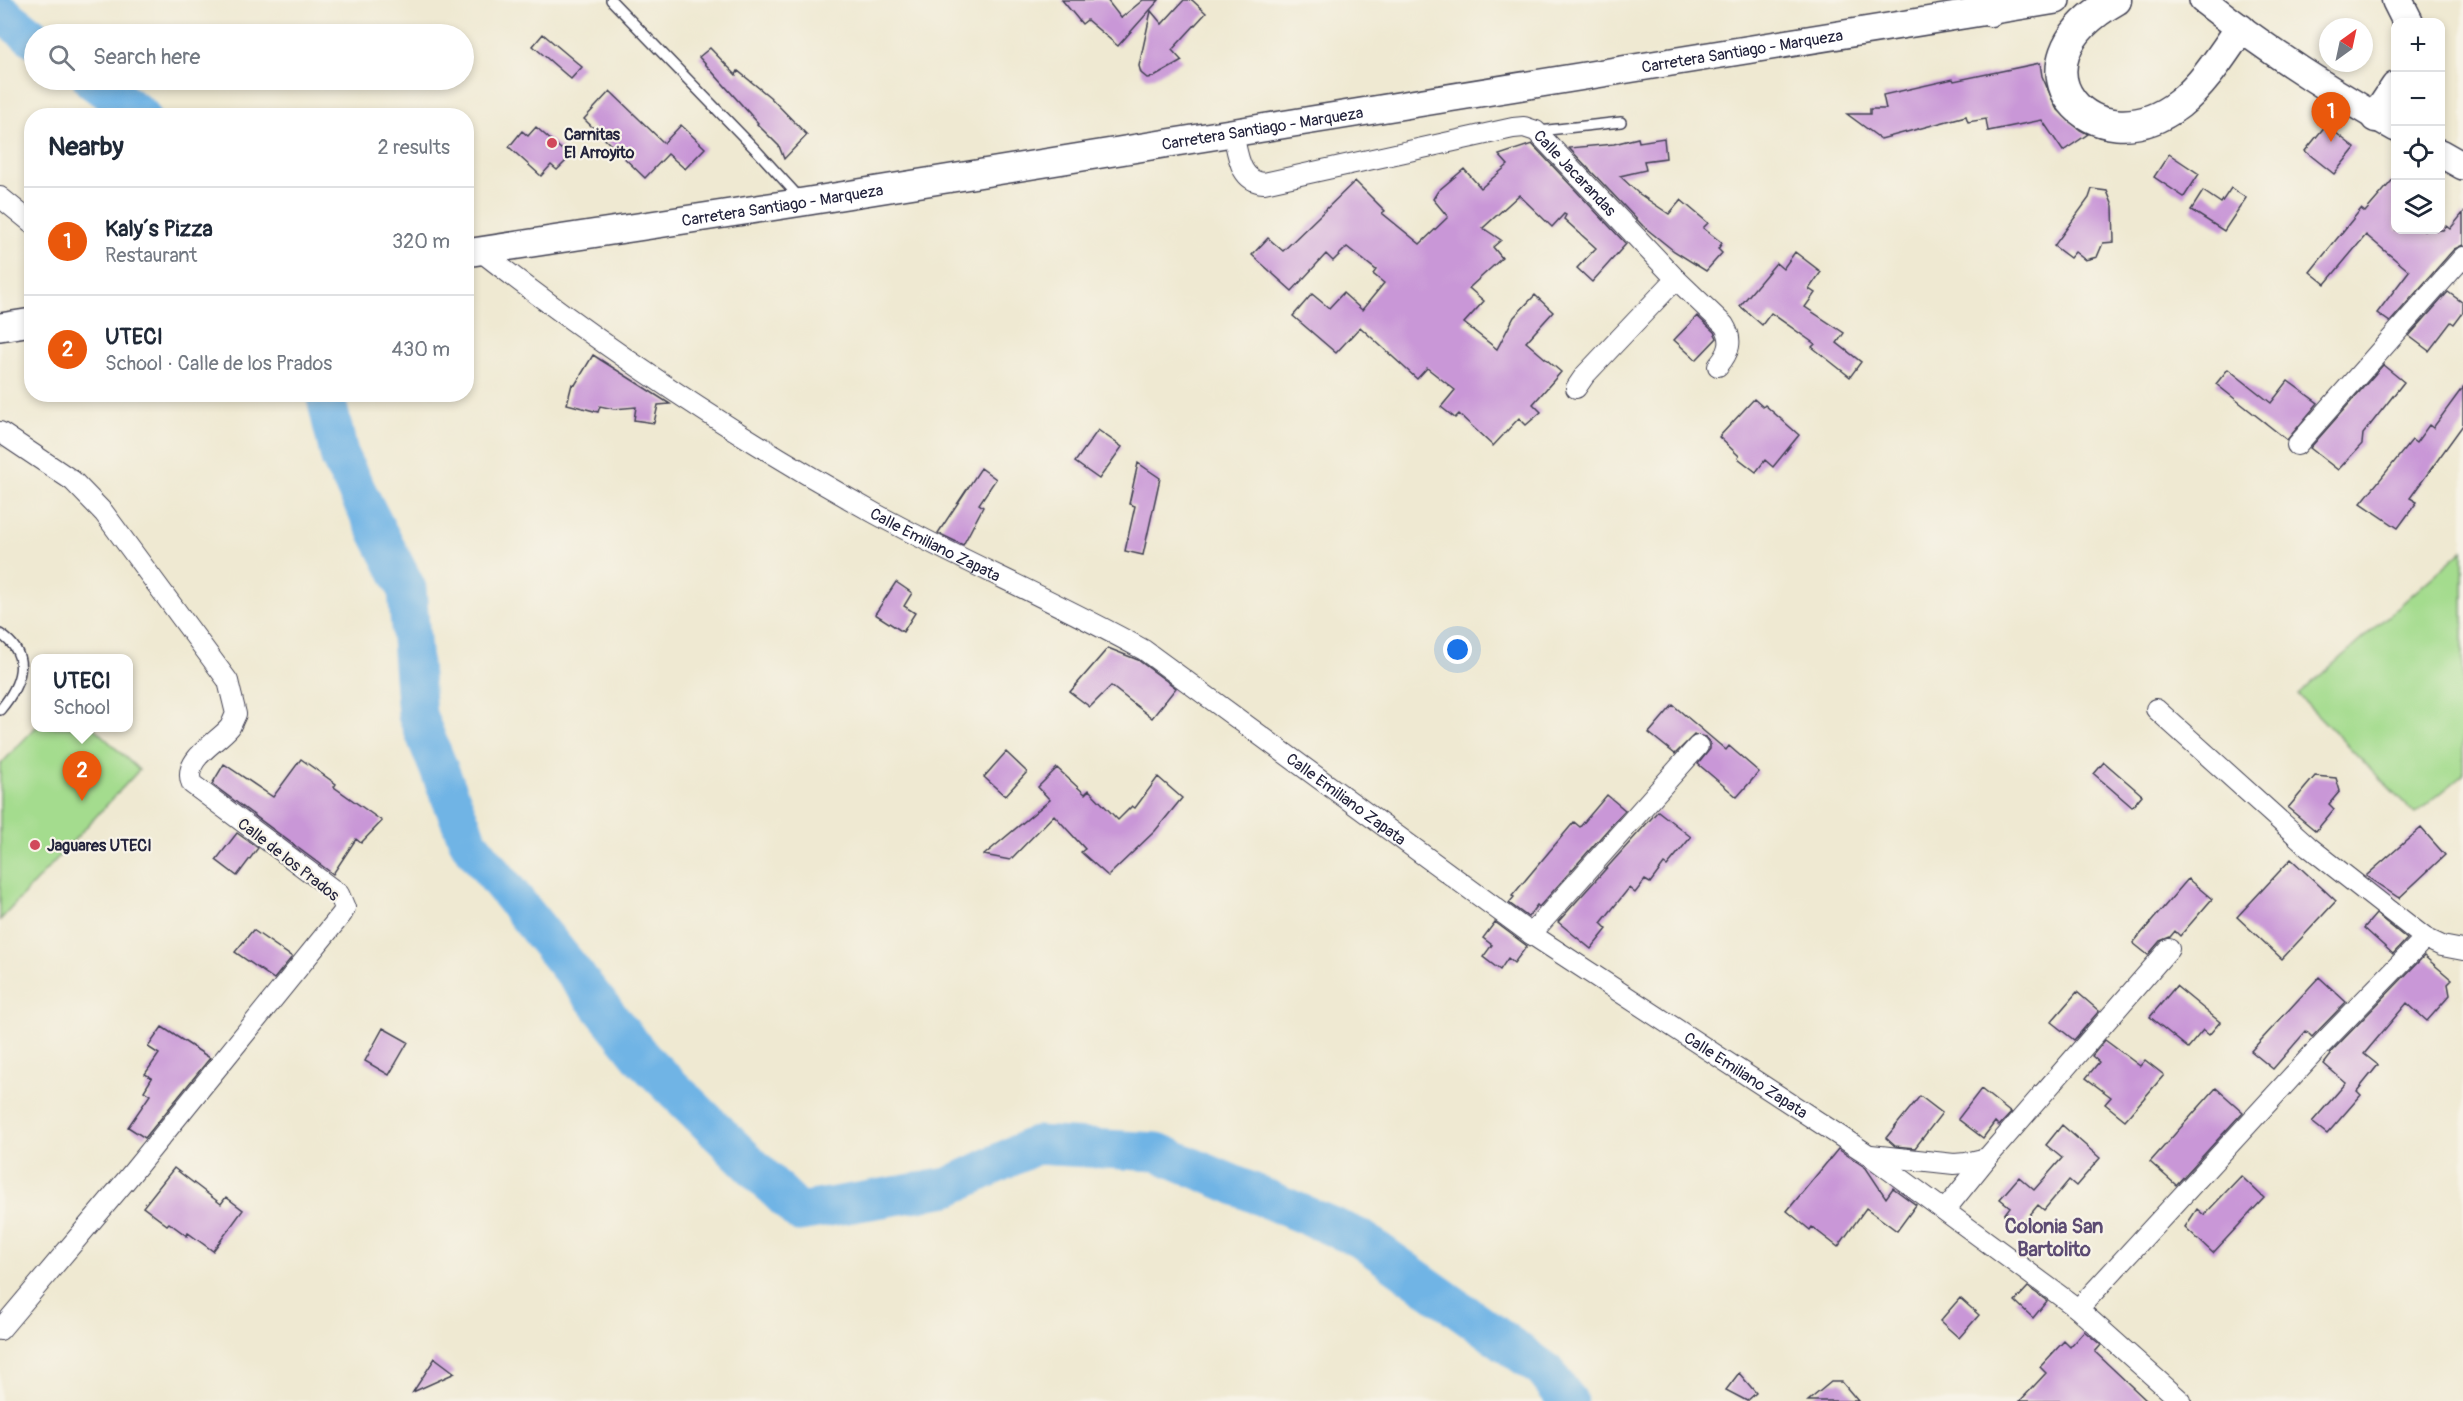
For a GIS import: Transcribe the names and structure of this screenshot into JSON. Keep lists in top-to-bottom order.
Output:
{
  "streets": {
    "main road": ["Carretera Santiago - Marqueza"],
    "street": ["Calle Jacarandas", "Calle Emiliano Zapata", "Calle de los Prados"]
  },
  "crossings": [
    ["Carretera Santiago - Marqueza", "Calle Jacarandas"]
  ],
  "districts": ["Colonia San Bartolito"],
  "places": ["Carnitas El Arroyito", "Jaguares UTECI"],
  "north": "top right",
  "page": {
    "map_buttons": ["+", "−"],
    "search": "Search here",
    "pins": ["1", "2"],
    "heading": ["Nearby", "2 results"],
    "list": [
      {
        "mark": "1",
        "name": "Kaly´s Pizza",
        "note": "Restaurant",
        "value": "320 m"
      },
      {
        "mark": "2",
        "name": "UTECI",
        "note": "School · Calle de los Prados",
        "value": "430 m"
      }
    ],
    "popup": ["UTECI", "School"]
  }
}
